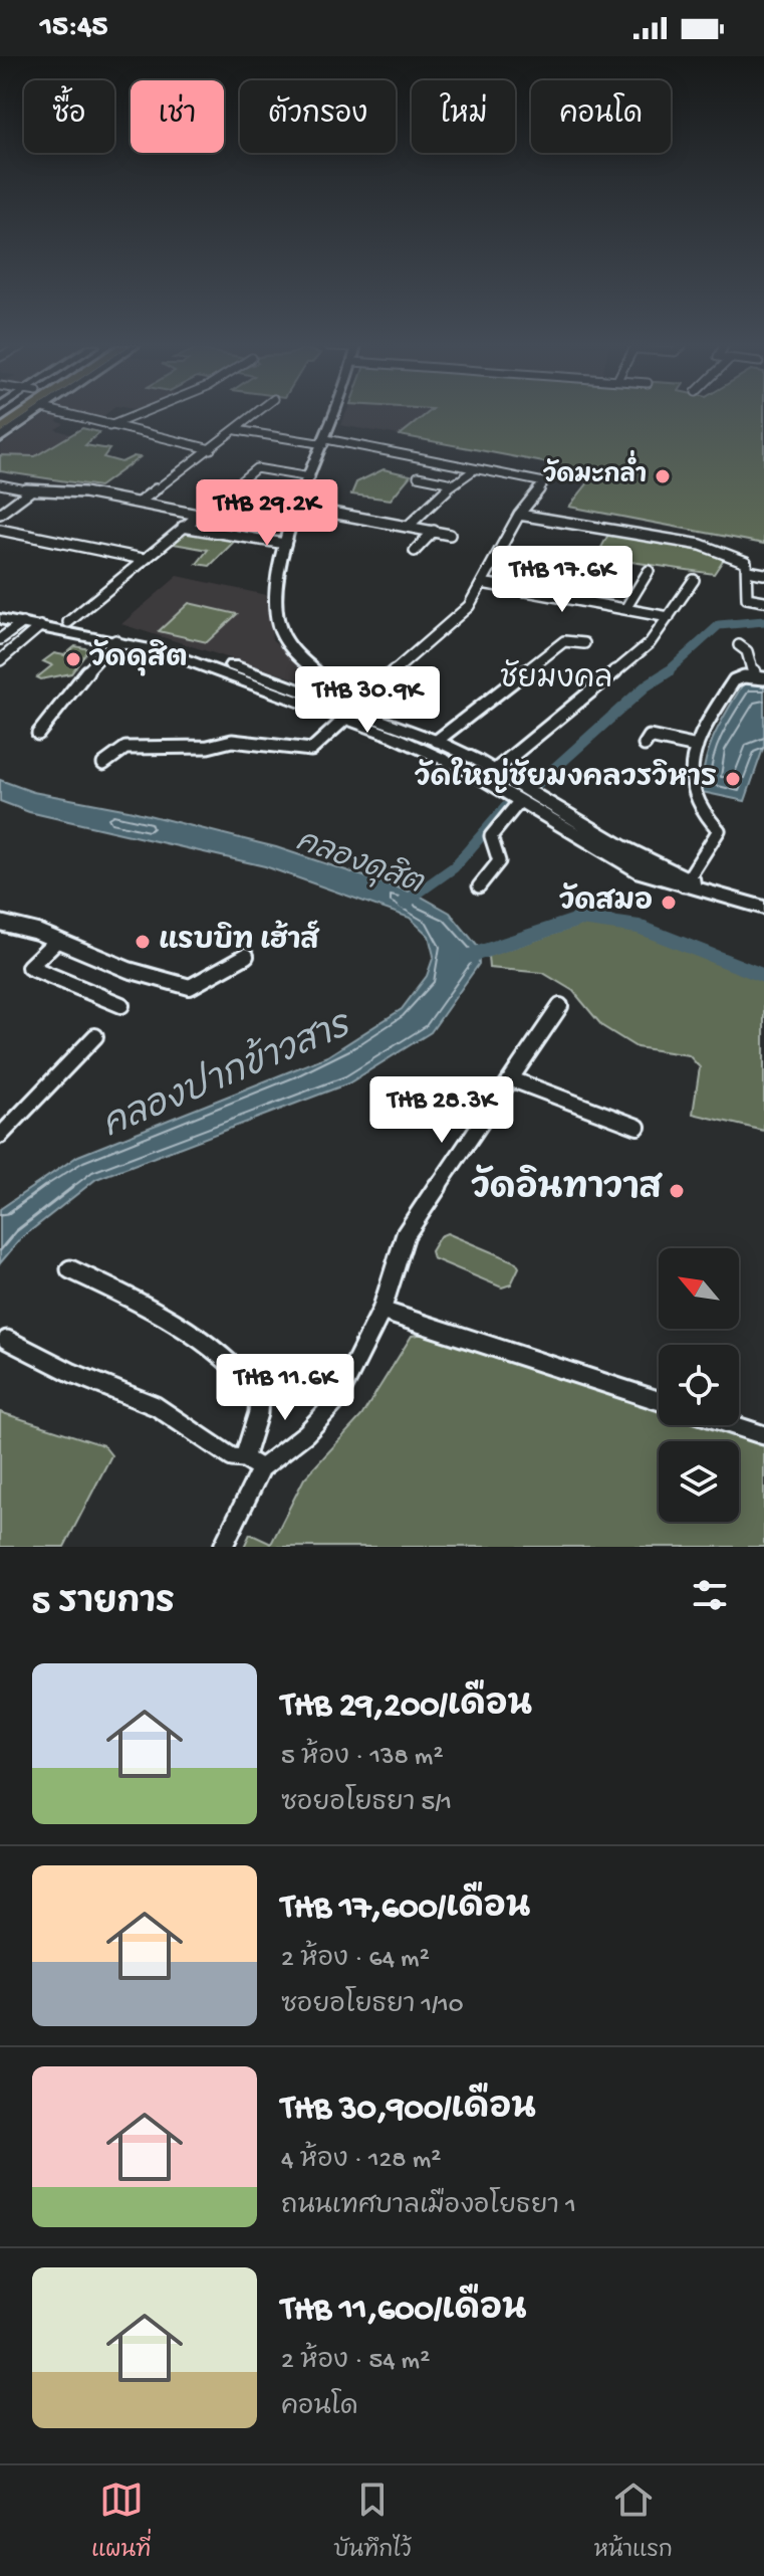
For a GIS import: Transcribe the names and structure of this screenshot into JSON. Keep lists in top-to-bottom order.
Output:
{
  "districts": ["ชัยมงคล"],
  "water": ["คลองดุสิต", "คลองปากข้าวสาร"],
  "places": [
    "วัดมะกล่ำ",
    "วัดดุสิต",
    "วัดใหญ่ชัยมงคลวรวิหาร",
    "วัดสมอ",
    "แรบบิท เฮ้าส์",
    "วัดอินทาวาส"
  ],
  "north": "top left",
  "page": {
    "status": "15:45",
    "chip": [
      "ซื้อ",
      "เช่า",
      "ตัวกรอง",
      "ใหม่",
      "คอนโด"
    ],
    "price": [
      "THB 29.2K",
      "THB 17.6K",
      "THB 30.9K",
      "THB 28.3K",
      "THB 11.6K"
    ],
    "heading": "5 รายการ",
    "list": [
      {
        "name": "THB 29,200/เดือน",
        "note": "5 ห้อง · 138 m² · ซอยอโยธยา 5/1"
      },
      {
        "name": "THB 17,600/เดือน",
        "note": "2 ห้อง · 64 m² · ซอยอโยธยา 1/10"
      },
      {
        "name": "THB 30,900/เดือน",
        "note": "4 ห้อง · 128 m² · ถนนเทศบาลเมืองอโยธยา 1"
      },
      {
        "name": "THB 11,600/เดือน",
        "note": "2 ห้อง · 54 m² · คอนโด"
      }
    ],
    "tabs": ["แผนที่", "บันทึกไว้", "หน้าแรก"]
  }
}
